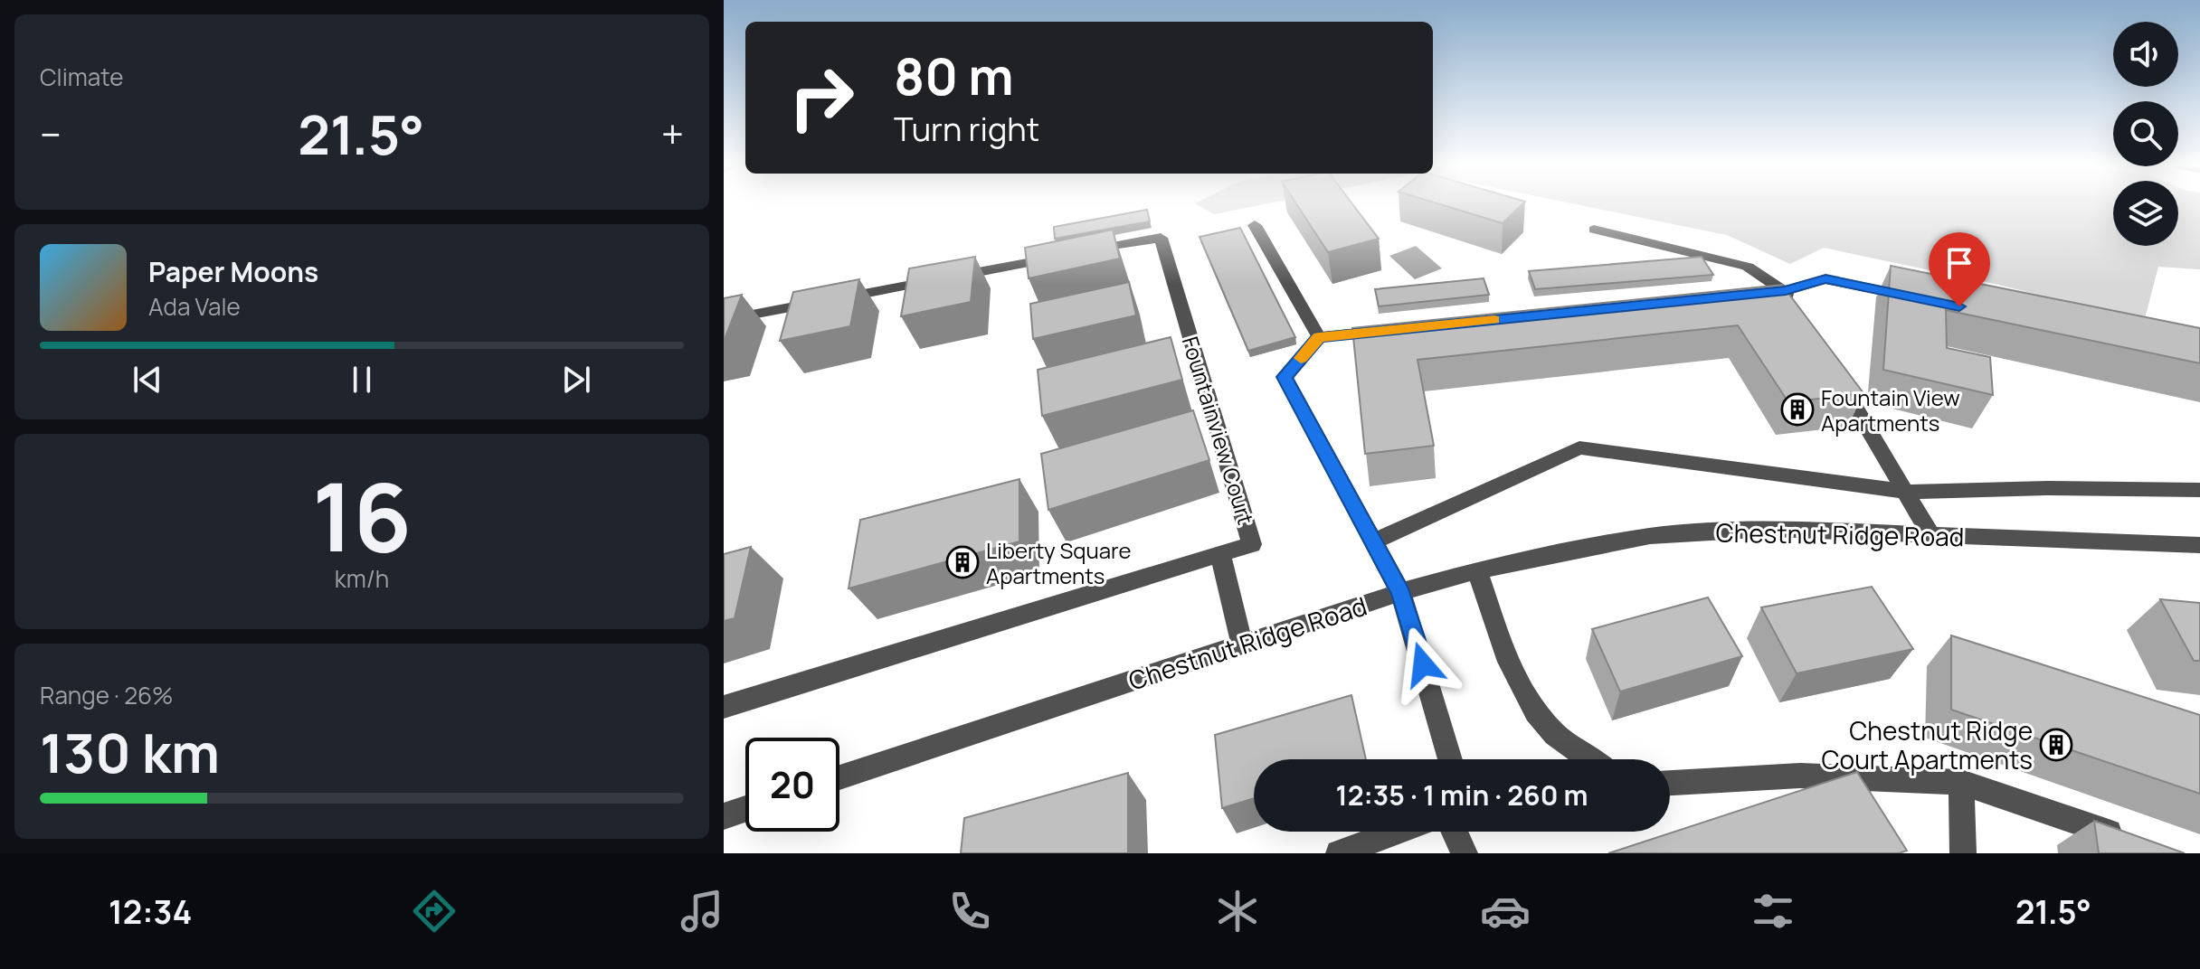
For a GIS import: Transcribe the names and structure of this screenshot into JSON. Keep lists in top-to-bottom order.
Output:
{
  "streets": {
    "street": ["Fountainview Court", "Chestnut Ridge Road"]
  },
  "crossings": [
    ["Fountainview Court", "Chestnut Ridge Road"]
  ],
  "places": {
    "building": ["Fountain View Apartments", "Liberty Square Apartments", "Chestnut Ridge Court Apartments"]
  },
  "page": {
    "tile": [
      "Climate",
      ["16", "km/h"],
      ["Range · 26%", "130 km"]
    ],
    "turn": ["80 m", "Turn right"],
    "heat": ["−", "21.5°", "+"],
    "song": ["Paper Moons", "Ada Vale"],
    "limit": "20",
    "trip": "12:35 · 1 min · 260 m",
    "tabs": ["12:34", "21.5°"]
  }
}
